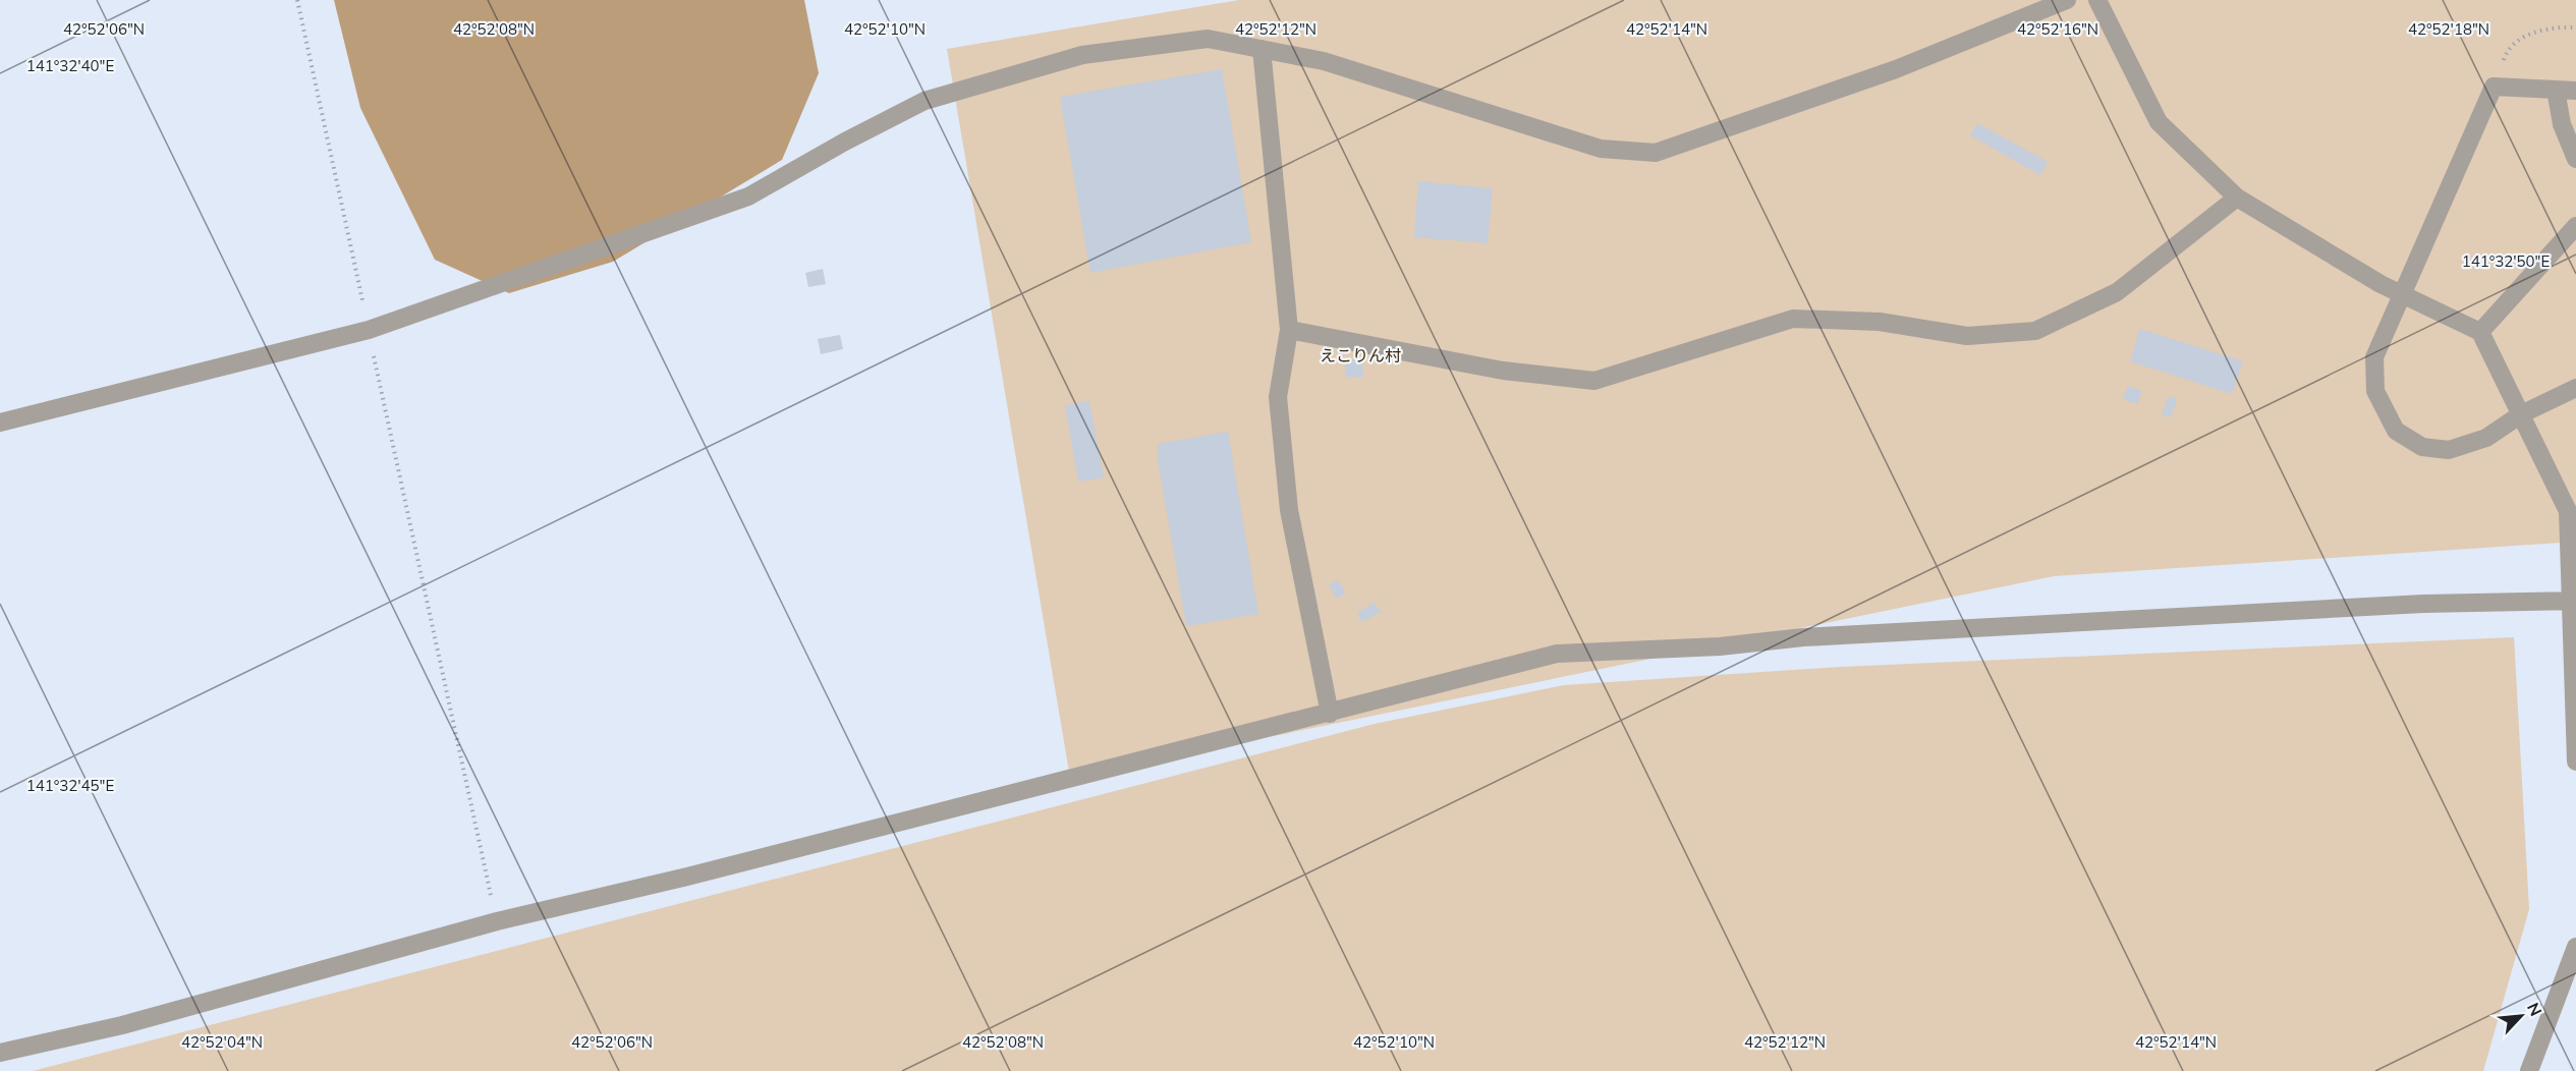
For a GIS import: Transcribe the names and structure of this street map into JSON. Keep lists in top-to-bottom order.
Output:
{
  "parks": ["えこりん村"],
  "north": "top right",
  "coordinates": [
    "42°52'14\"N",
    "42°52'16\"N",
    "42°52'06\"N",
    "42°52'10\"N",
    "42°52'08\"N",
    "42°52'12\"N",
    "42°52'18\"N",
    "141°32'40\"E",
    "141°32'50\"E",
    "141°32'45\"E",
    "42°52'04\"N"
  ]
}
